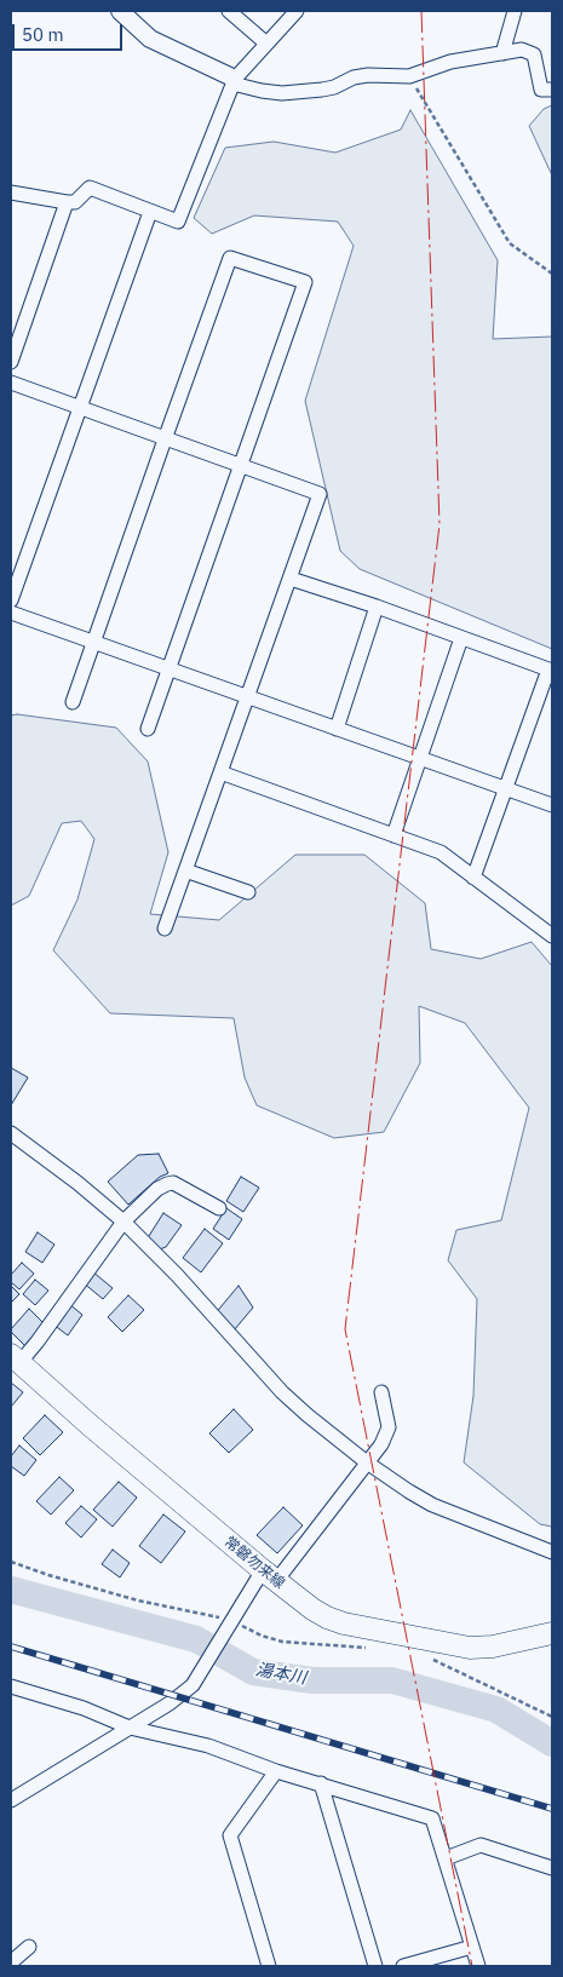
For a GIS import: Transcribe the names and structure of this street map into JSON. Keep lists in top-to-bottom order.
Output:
{
  "streets": {
    "main road": ["常磐勿来線"]
  },
  "water": ["湯本川"],
  "scale_bar": "50 m"
}
